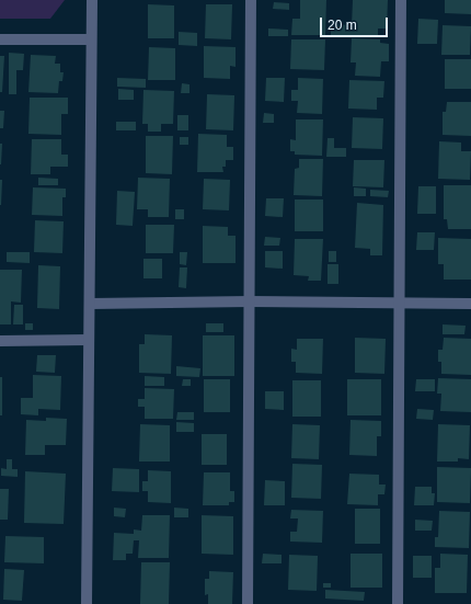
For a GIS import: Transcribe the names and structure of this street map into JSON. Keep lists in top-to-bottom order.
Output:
{
  "scale_bar": "20 m"
}
